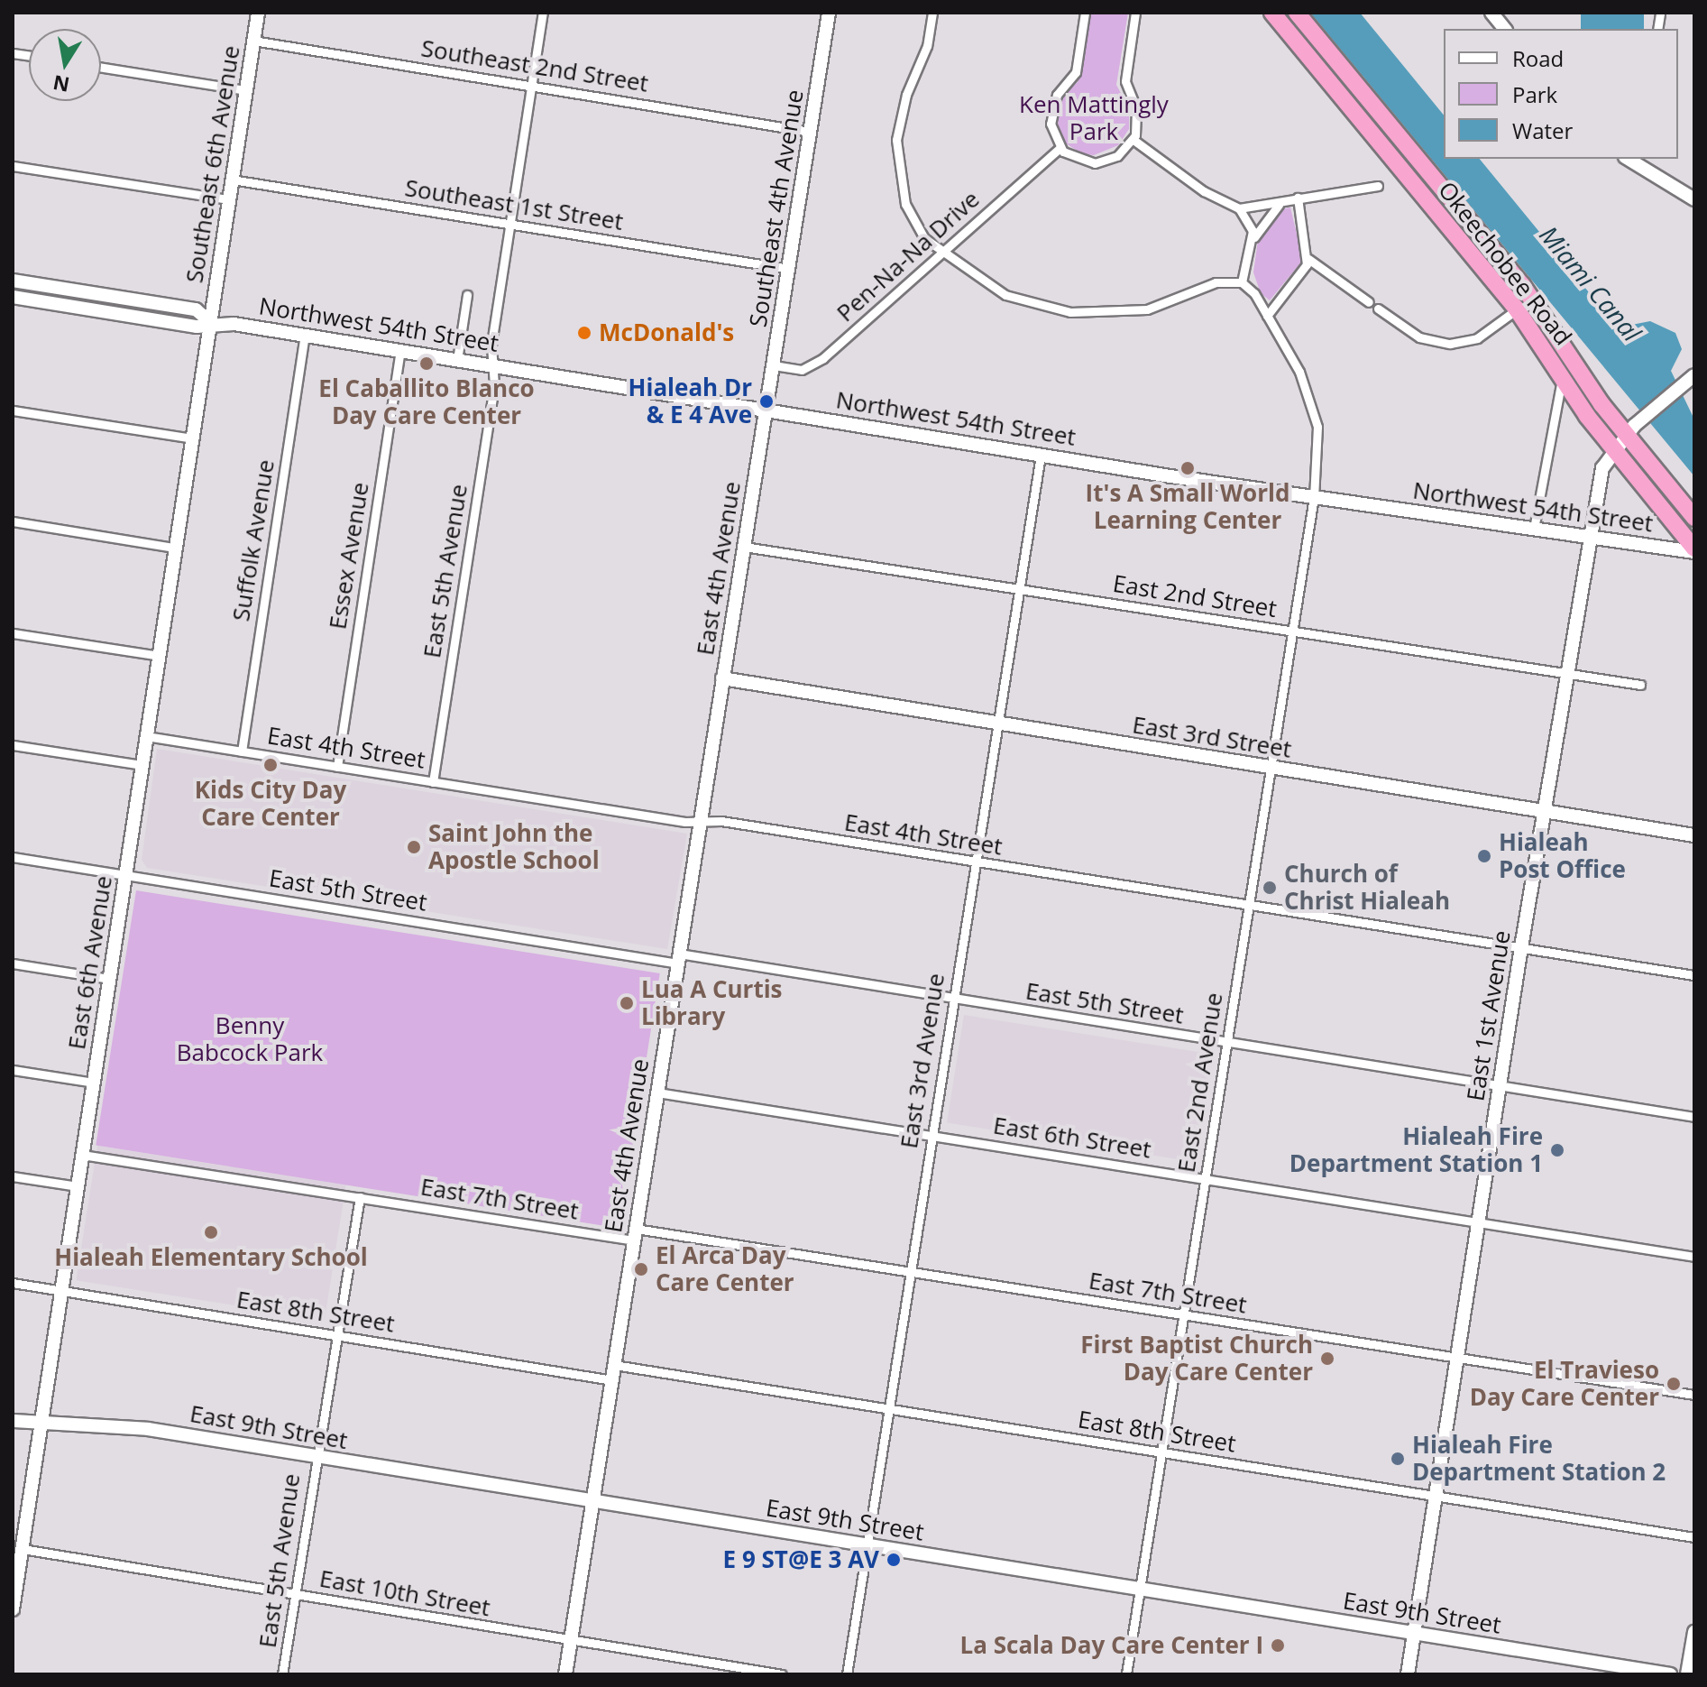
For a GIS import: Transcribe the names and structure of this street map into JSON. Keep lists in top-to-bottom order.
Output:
{
  "streets": {
    "highway": ["Okeechobee Road"],
    "main road": [
      "Southeast 6th Avenue",
      "Southeast 4th Avenue",
      "Northwest 54th Street",
      "East 4th Avenue",
      "East 3rd Street",
      "East 6th Avenue",
      "East 1st Avenue",
      "East 9th Street"
    ],
    "street": [
      "Southeast 2nd Street",
      "Southeast 1st Street",
      "Pen-Na-Na Drive",
      "Suffolk Avenue",
      "Essex Avenue",
      "East 5th Avenue",
      "East 2nd Street",
      "East 4th Street",
      "East 5th Street",
      "East 3rd Avenue",
      "East 2nd Avenue",
      "East 6th Street",
      "East 7th Street",
      "East 8th Street",
      "East 10th Street"
    ]
  },
  "crossings": [
    ["Southeast 2nd Street", "Southeast 6th Avenue"],
    ["Southeast 2nd Street", "Southeast 4th Avenue"],
    ["Southeast 2nd Street", "East 5th Avenue"],
    ["Southeast 6th Avenue", "Southeast 1st Street"],
    ["Southeast 6th Avenue", "Northwest 54th Street"],
    ["Southeast 6th Avenue", "East 6th Avenue"],
    ["Southeast 1st Street", "Southeast 4th Avenue"],
    ["Southeast 1st Street", "East 5th Avenue"],
    ["Southeast 4th Avenue", "Pen-Na-Na Drive"],
    ["Southeast 4th Avenue", "Northwest 54th Street"],
    ["Southeast 4th Avenue", "East 4th Avenue"],
    ["Okeechobee Road", "Northwest 54th Street"],
    ["Okeechobee Road", "East 1st Avenue"],
    ["Northwest 54th Street", "Suffolk Avenue"],
    ["Northwest 54th Street", "Essex Avenue"],
    ["Northwest 54th Street", "East 4th Avenue"],
    ["Northwest 54th Street", "East 5th Avenue"],
    ["Northwest 54th Street", "East 6th Avenue"],
    ["Northwest 54th Street", "East 1st Avenue"],
    ["Northwest 54th Street", "East 3rd Avenue"],
    ["Northwest 54th Street", "East 2nd Avenue"],
    ["Suffolk Avenue", "East 4th Street"],
    ["Essex Avenue", "East 4th Street"],
    ["East 4th Avenue", "East 2nd Street"],
    ["East 4th Avenue", "East 3rd Street"],
    ["East 4th Avenue", "East 4th Street"],
    ["East 4th Avenue", "East 5th Street"],
    ["East 4th Avenue", "East 6th Street"],
    ["East 4th Avenue", "East 7th Street"],
    ["East 4th Avenue", "East 8th Street"],
    ["East 4th Avenue", "East 9th Street"],
    ["East 4th Avenue", "East 10th Street"],
    ["East 5th Avenue", "East 4th Street"],
    ["East 5th Avenue", "East 7th Street"],
    ["East 5th Avenue", "East 8th Street"],
    ["East 5th Avenue", "East 9th Street"],
    ["East 5th Avenue", "East 10th Street"],
    ["East 2nd Street", "East 1st Avenue"],
    ["East 2nd Street", "East 3rd Avenue"],
    ["East 2nd Street", "East 2nd Avenue"],
    ["East 3rd Street", "East 1st Avenue"],
    ["East 3rd Street", "East 3rd Avenue"],
    ["East 3rd Street", "East 2nd Avenue"],
    ["East 4th Street", "East 6th Avenue"],
    ["East 4th Street", "East 1st Avenue"],
    ["East 4th Street", "East 3rd Avenue"],
    ["East 4th Street", "East 2nd Avenue"],
    ["East 5th Street", "East 6th Avenue"],
    ["East 5th Street", "East 1st Avenue"],
    ["East 5th Street", "East 3rd Avenue"],
    ["East 5th Street", "East 2nd Avenue"],
    ["East 6th Avenue", "East 7th Street"],
    ["East 6th Avenue", "East 8th Street"],
    ["East 6th Avenue", "East 9th Street"],
    ["East 6th Avenue", "East 10th Street"],
    ["East 1st Avenue", "East 6th Street"],
    ["East 1st Avenue", "East 7th Street"],
    ["East 1st Avenue", "East 8th Street"],
    ["East 1st Avenue", "East 9th Street"],
    ["East 3rd Avenue", "East 6th Street"],
    ["East 3rd Avenue", "East 7th Street"],
    ["East 3rd Avenue", "East 8th Street"],
    ["East 3rd Avenue", "East 9th Street"],
    ["East 2nd Avenue", "East 6th Street"],
    ["East 2nd Avenue", "East 7th Street"],
    ["East 2nd Avenue", "East 8th Street"],
    ["East 2nd Avenue", "East 9th Street"]
  ],
  "water": ["Miami Canal"],
  "parks": ["Ken Mattingly Park", "Benny Babcock Park"],
  "places": [
    "McDonald's",
    "El Caballito Blanco Day Care Center",
    "Hialeah Dr & E 4 Ave",
    "It's A Small World Learning Center",
    "Kids City Day Care Center",
    "Saint John the Apostle School",
    "Hialeah Post Office",
    "Church of Christ Hialeah",
    "Lua A Curtis Library",
    "Hialeah Fire Department Station 1",
    "Hialeah Elementary School",
    "El Arca Day Care Center",
    "First Baptist Church Day Care Center",
    "El Travieso Day Care Center",
    "Hialeah Fire Department Station 2",
    "E 9 ST@E 3 AV",
    "La Scala Day Care Center I"
  ],
  "legend": ["Road", "Park", "Water"],
  "north": "bottom"
}
